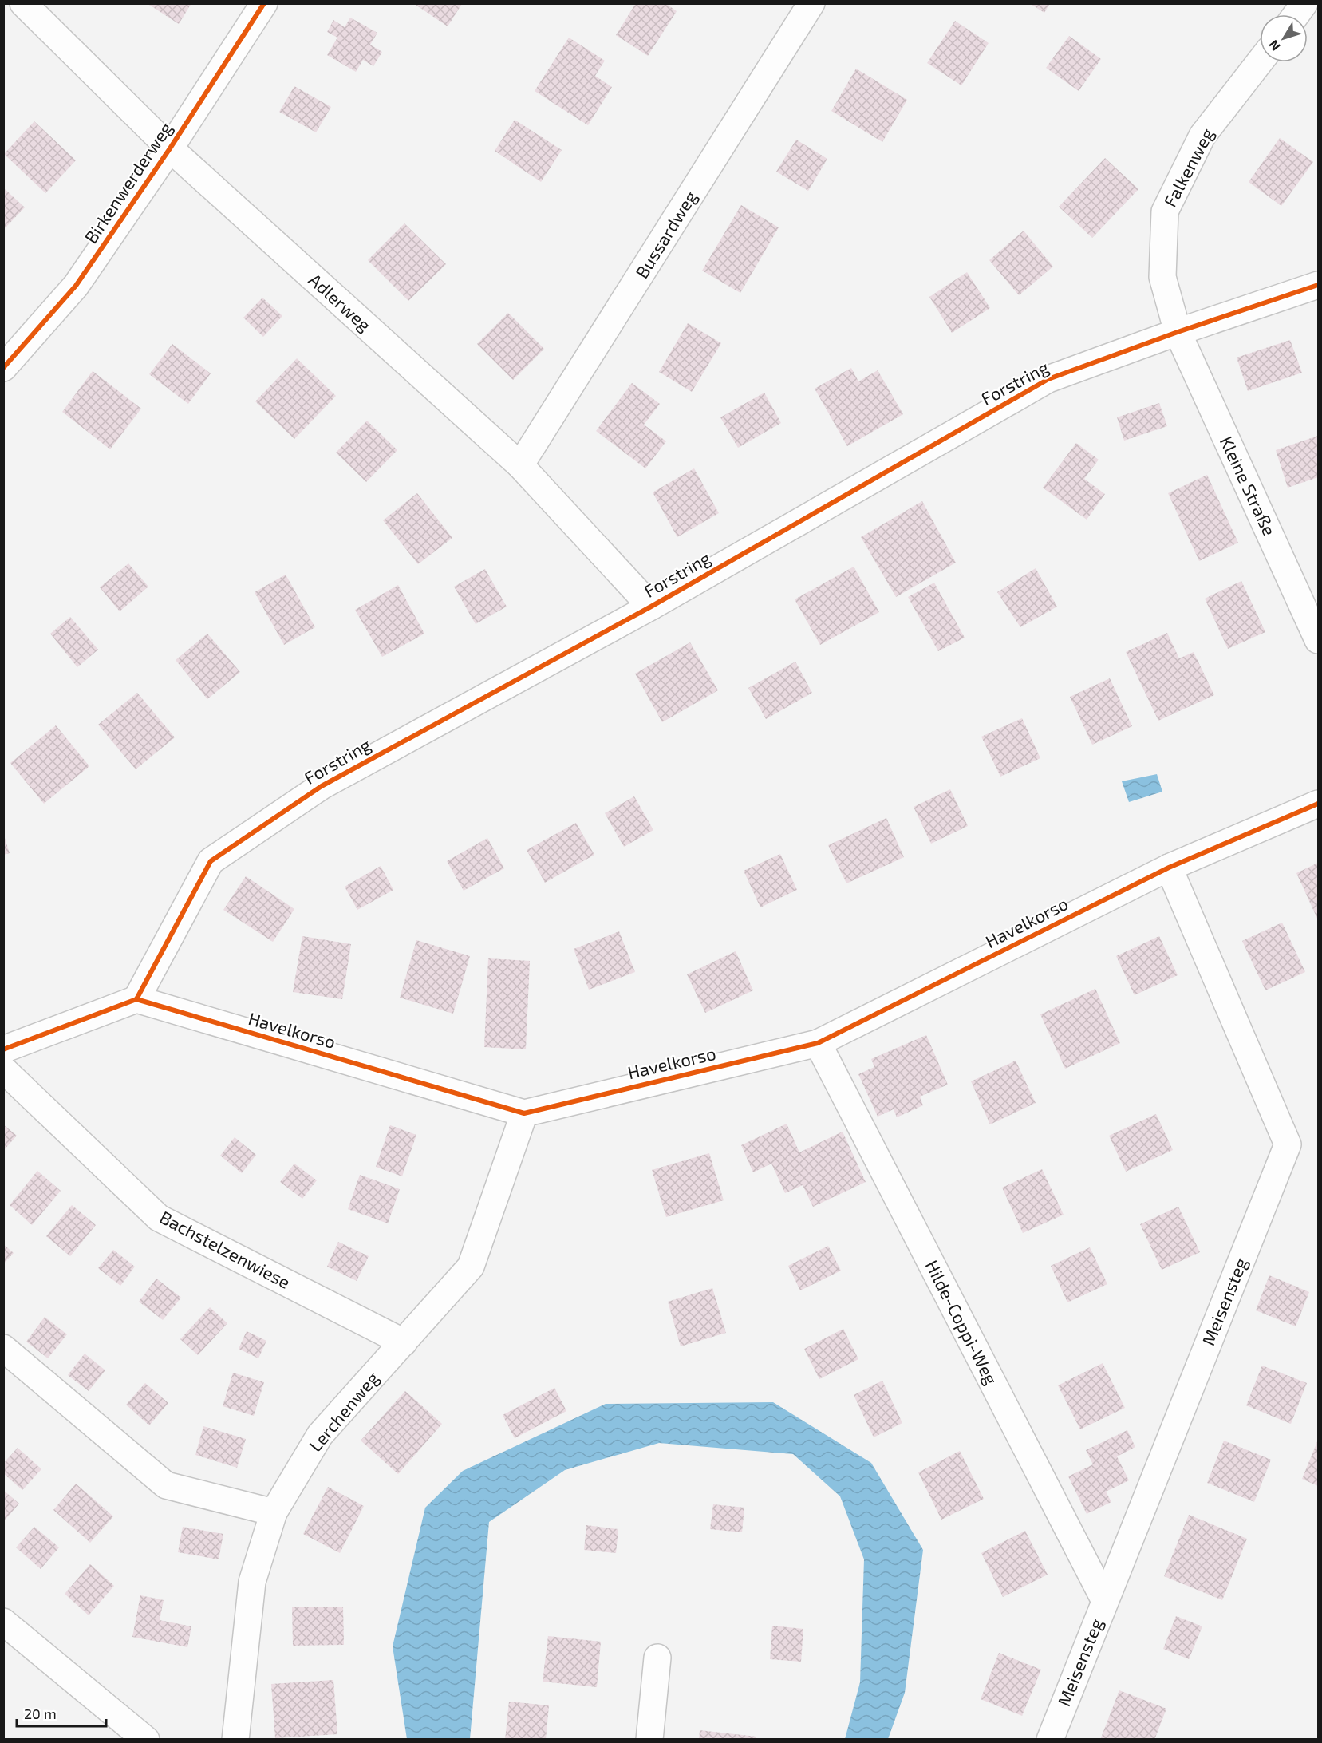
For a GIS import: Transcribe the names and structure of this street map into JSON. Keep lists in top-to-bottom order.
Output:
{
  "streets": {
    "street": [
      "Falkenweg",
      "Birkenwerderweg",
      "Bussardweg",
      "Adlerweg",
      "Forstring",
      "Kleine Straße",
      "Havelkorso",
      "Bachstelzenwiese",
      "Meisensteg",
      "Hilde-Coppi-Weg",
      "Lerchenweg"
    ]
  },
  "crossings": [
    ["Falkenweg", "Forstring"],
    ["Falkenweg", "Kleine Straße"],
    ["Birkenwerderweg", "Adlerweg"],
    ["Bussardweg", "Adlerweg"],
    ["Adlerweg", "Forstring"],
    ["Forstring", "Kleine Straße"],
    ["Forstring", "Havelkorso"],
    ["Havelkorso", "Meisensteg"],
    ["Havelkorso", "Hilde-Coppi-Weg"],
    ["Havelkorso", "Lerchenweg"],
    ["Bachstelzenwiese", "Lerchenweg"],
    ["Meisensteg", "Hilde-Coppi-Weg"]
  ],
  "scale_bar": "20 m",
  "north": "bottom left"
}
